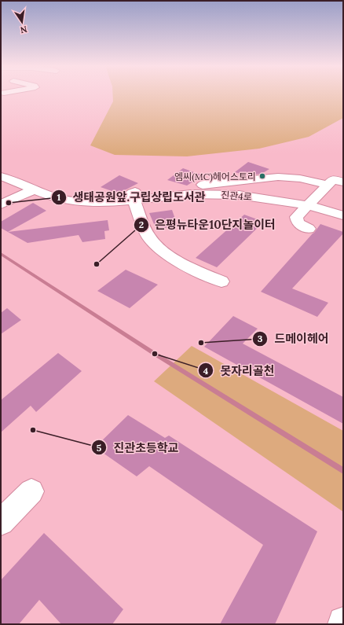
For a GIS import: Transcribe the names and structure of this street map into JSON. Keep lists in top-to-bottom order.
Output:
{
  "streets": {
    "street": ["진관4로"]
  },
  "places": [
    "엠씨(MC)헤어스토리",
    "생태공원앞.구립상립도서관",
    "은평뉴타운10단지놀이터",
    "드메이헤어",
    "못자리골천",
    "진관초등학교"
  ],
  "north": "bottom"
}
